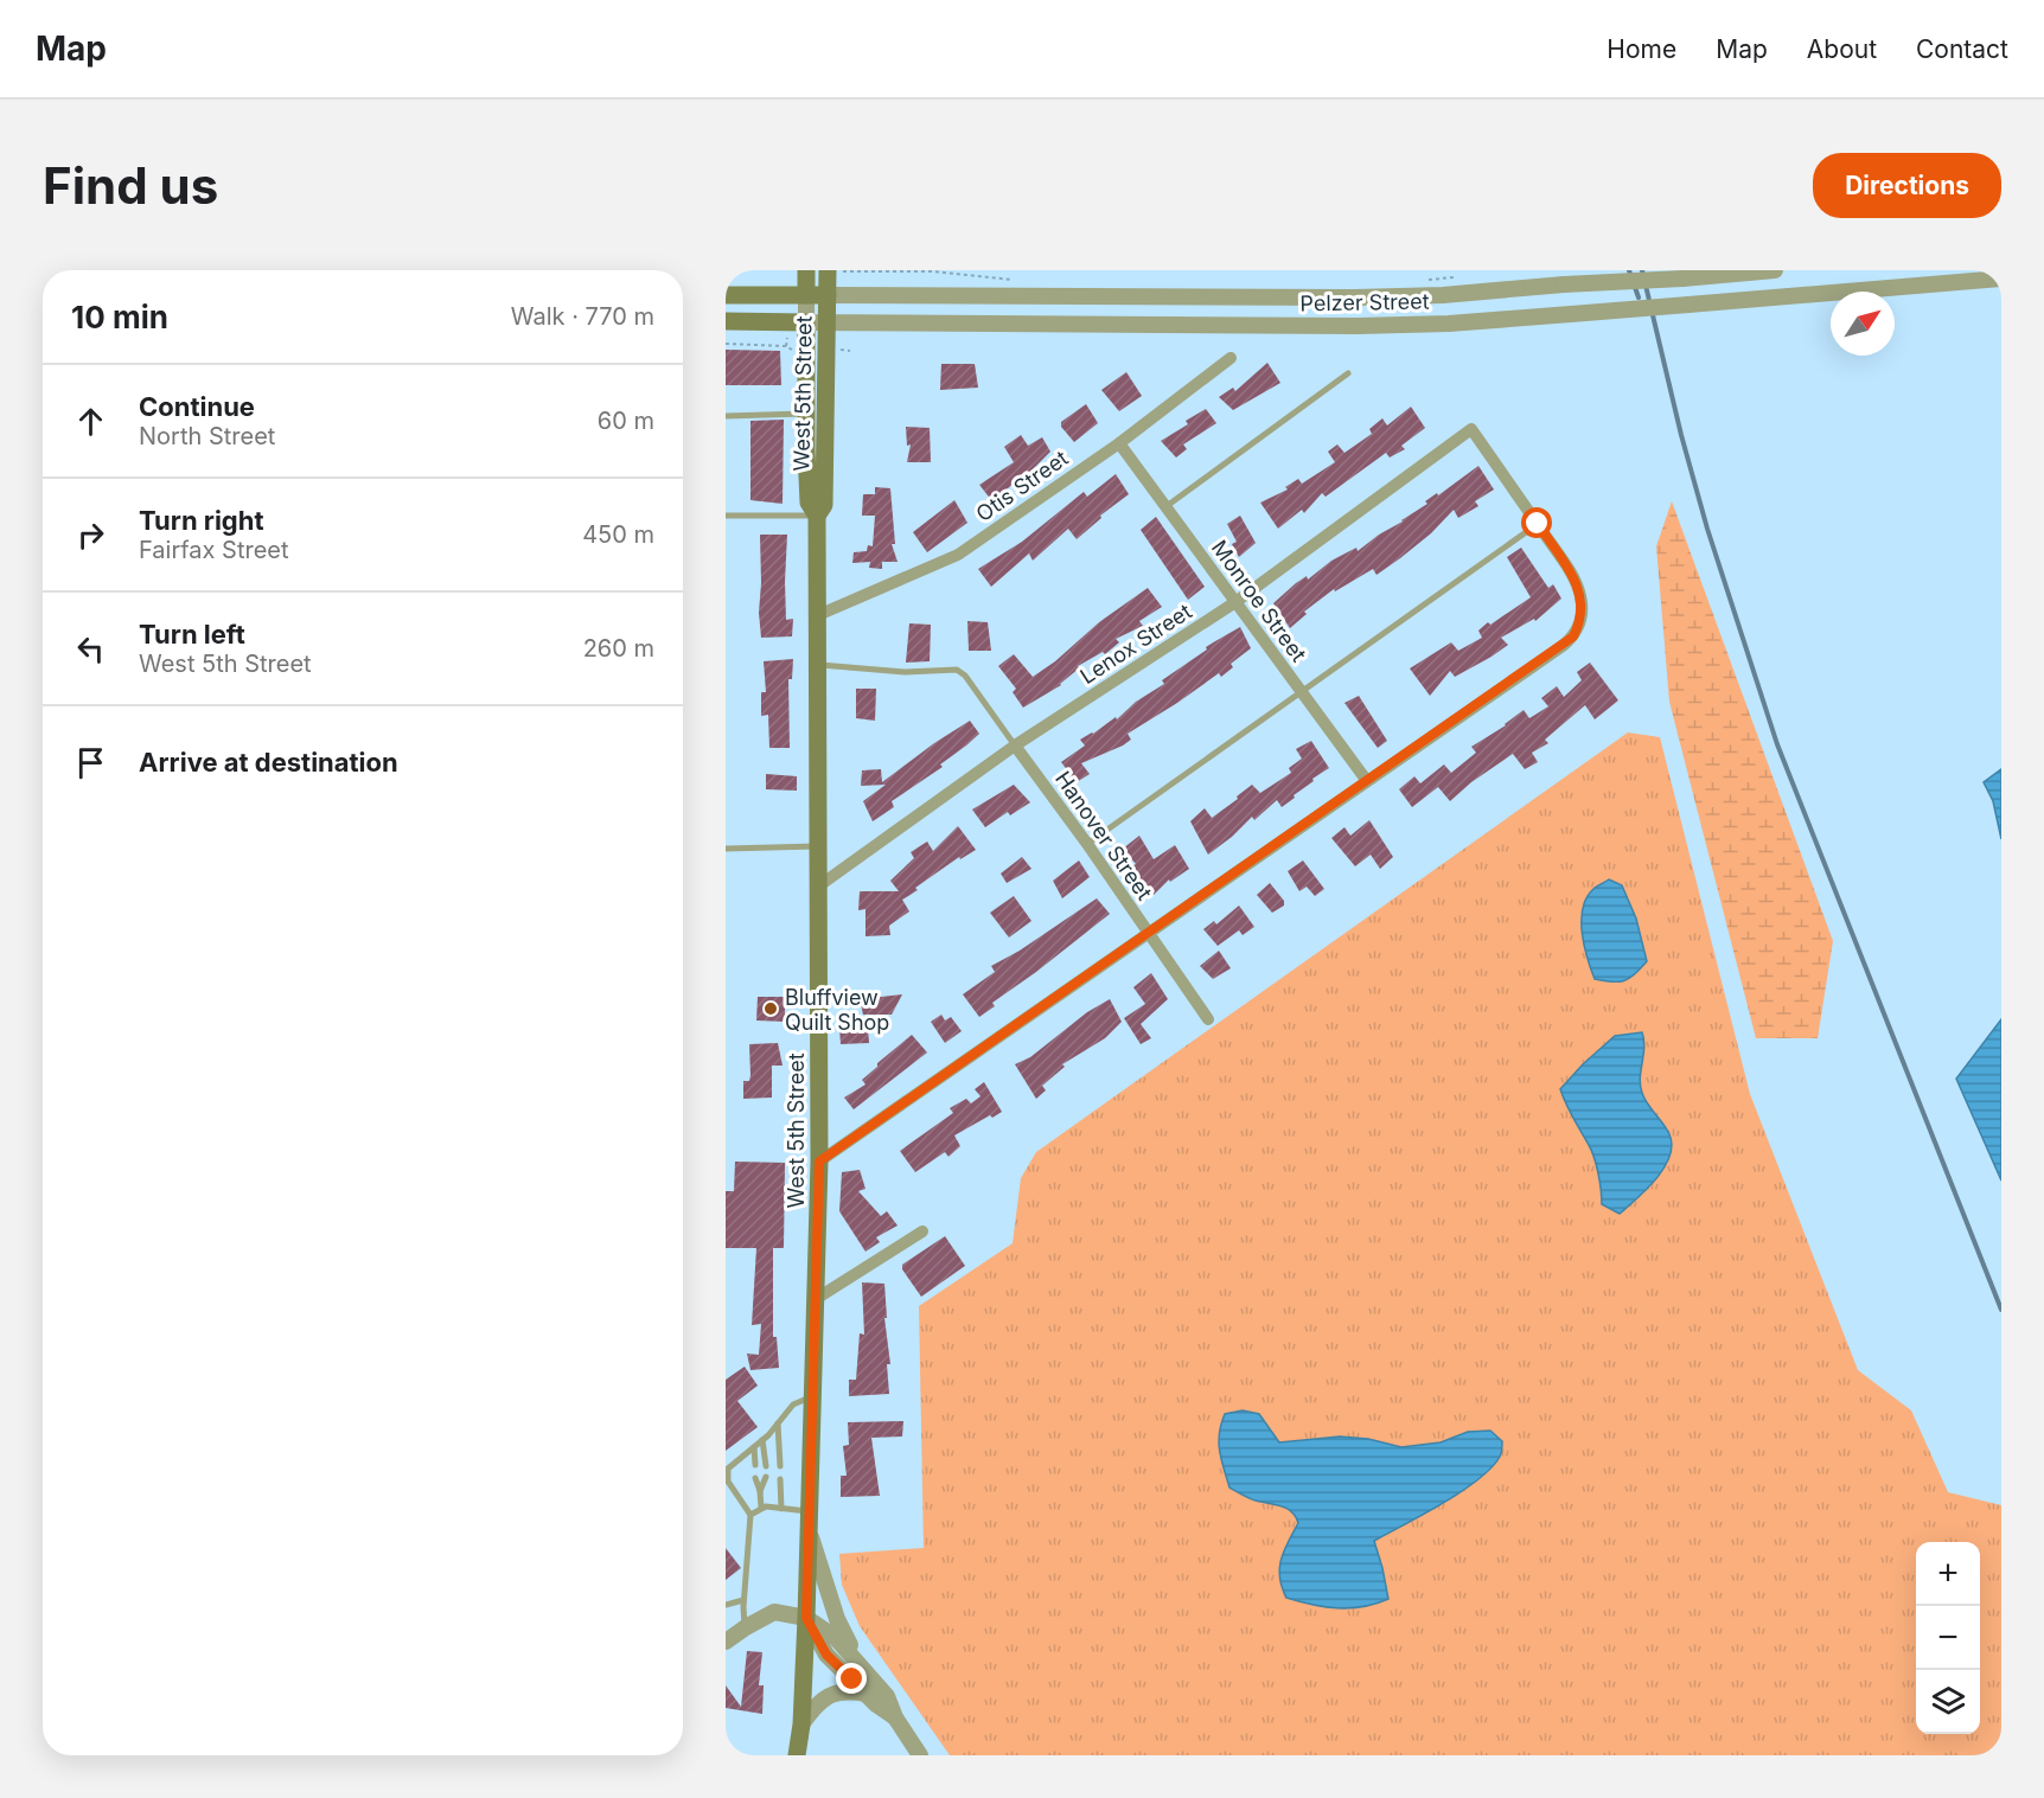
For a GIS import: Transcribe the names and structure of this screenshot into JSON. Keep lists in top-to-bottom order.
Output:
{
  "streets": {
    "main road": ["Pelzer Street", "West 5th Street"],
    "street": [
      "Otis Street",
      "Monroe Street",
      "Lenox Street",
      "Hanover Street"
    ]
  },
  "crossings": [
    ["Pelzer Street", "West 5th Street"],
    ["West 5th Street", "Otis Street"],
    ["West 5th Street", "Lenox Street"],
    ["Otis Street", "Monroe Street"],
    ["Monroe Street", "Lenox Street"],
    ["Lenox Street", "Hanover Street"]
  ],
  "places": ["Bluffview Quilt Shop"],
  "north": "top right",
  "page": {
    "header": "Map",
    "nav": [
      "Home",
      "Map",
      "About",
      "Contact"
    ],
    "buttons": "Directions",
    "title": "Find us",
    "heading": ["10 min", "Walk · 770 m"],
    "list": [
      ["Continue", "North Street", "60 m"],
      ["Turn right", "Fairfax Street", "450 m"],
      ["Turn left", "West 5th Street", "260 m"],
      "Arrive at destination"
    ],
    "map_buttons": ["+", "−"]
  }
}
